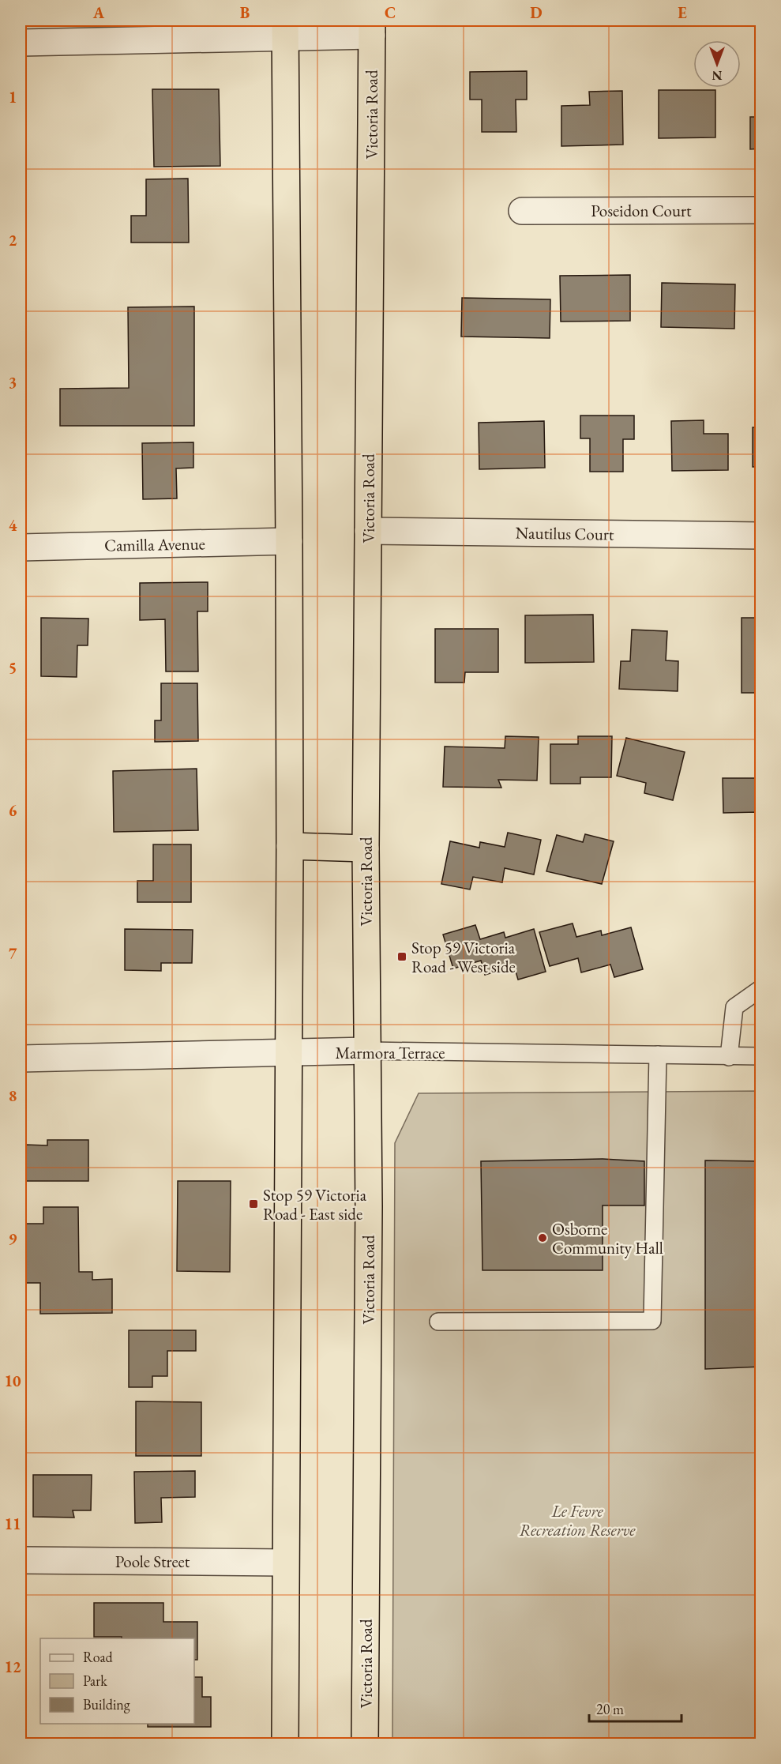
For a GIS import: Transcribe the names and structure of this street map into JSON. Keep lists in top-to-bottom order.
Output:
{
  "streets": {
    "highway": ["Victoria Road"],
    "street": [
      "Poseidon Court",
      "Nautilus Court",
      "Camilla Avenue",
      "Marmora Terrace",
      "Poole Street"
    ]
  },
  "crossings": [
    ["Victoria Road", "Nautilus Court"],
    ["Victoria Road", "Marmora Terrace"]
  ],
  "parks": ["Le Fevre Recreation Reserve"],
  "places": {
    "transit": ["Stop 59 Victoria Road - West side", "Stop 59 Victoria Road - East side"],
    "other": ["Osborne Community Hall"]
  },
  "legend": ["Road", "Park", "Building"],
  "scale_bar": "20 m",
  "north": "bottom",
  "grid": {
    "columns": [
      "A",
      "B",
      "C",
      "D",
      "E"
    ],
    "rows": [
      "1",
      "2",
      "3",
      "4",
      "5",
      "6",
      "7",
      "8",
      "9",
      "10",
      "11",
      "12"
    ]
  }
}
